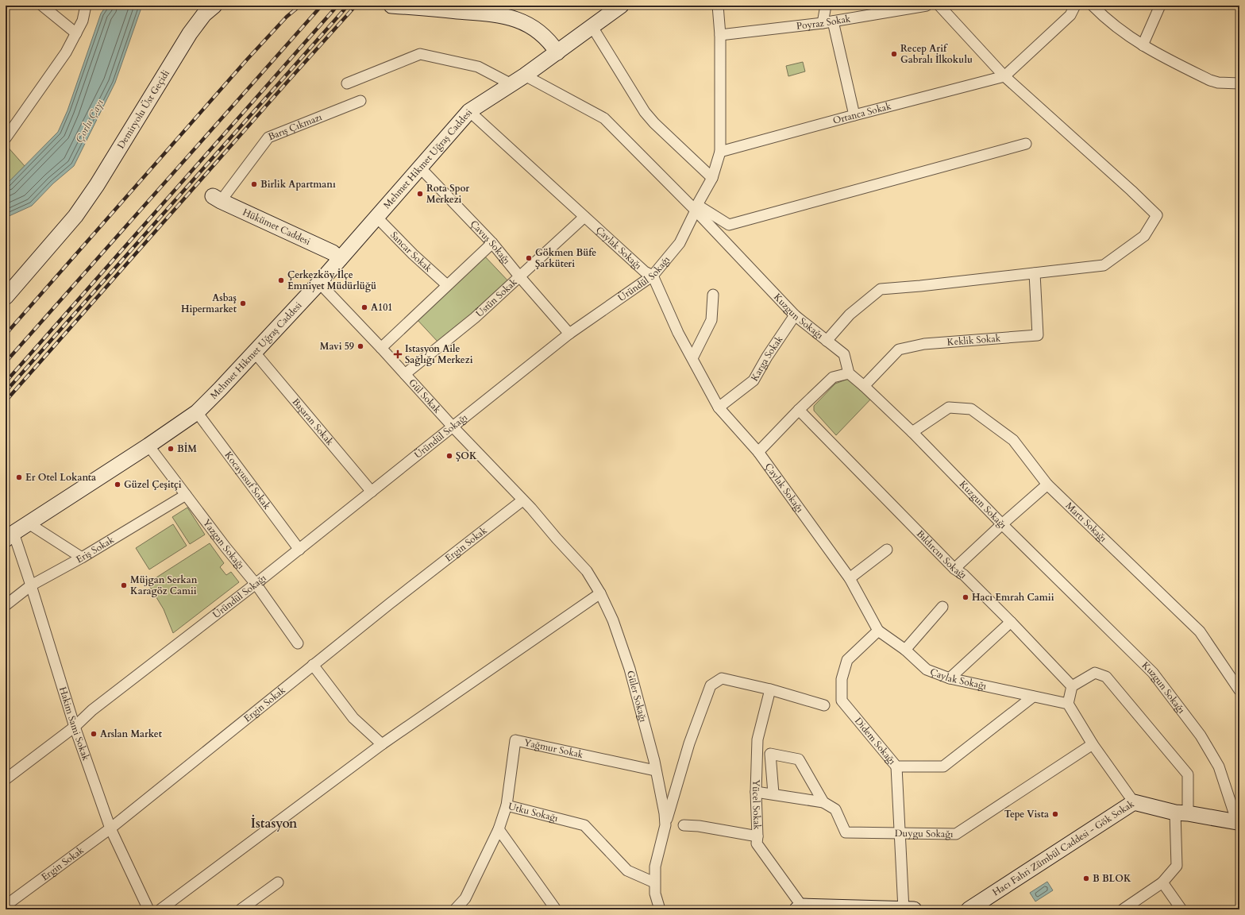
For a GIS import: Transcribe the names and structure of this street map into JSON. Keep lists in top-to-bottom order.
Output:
{
  "streets": {
    "street": [
      "Poyraz Sokak",
      "Demiryolu Üst Geçidi",
      "Ortanca Sokak",
      "Barış Çıkmazı",
      "Mehmet Hikmet Uğraş Caddesi",
      "Hükümet Caddesi",
      "Çavuş Sokağı",
      "Çaylak Sokağı",
      "Sancar Sokak",
      "Üründül Sokağı",
      "Üstün Sokak",
      "Kuzgun Sokağı",
      "Keklik Sokak",
      "Karga Sokak",
      "Gül Sokak",
      "Başaran Sokak",
      "Kocayusuf Sokak",
      "Martı Sokağı",
      "Yazgan Sokağı",
      "Ergin Sokak",
      "Eriş Sokak",
      "Bıldırcın Sokağı",
      "Güler Sokağı",
      "Hakim Sami Sokak",
      "Didem Sokağı",
      "Yağmur Sokak",
      "Yücel Sokak",
      "Utku Sokağı",
      "Duygu Sokağı",
      "Hacı Fahri Zümbül Caddesi - Gök Sokak"
    ]
  },
  "crossings": [
    ["Poyraz Sokak", "Üründül Sokağı"],
    ["Ortanca Sokak", "Üründül Sokağı"],
    ["Barış Çıkmazı", "Hükümet Caddesi"],
    ["Mehmet Hikmet Uğraş Caddesi", "Hükümet Caddesi"],
    ["Mehmet Hikmet Uğraş Caddesi", "Çavuş Sokağı"],
    ["Mehmet Hikmet Uğraş Caddesi", "Çaylak Sokağı"],
    ["Mehmet Hikmet Uğraş Caddesi", "Sancar Sokak"],
    ["Mehmet Hikmet Uğraş Caddesi", "Gül Sokak"],
    ["Mehmet Hikmet Uğraş Caddesi", "Başaran Sokak"],
    ["Mehmet Hikmet Uğraş Caddesi", "Kocayusuf Sokak"],
    ["Mehmet Hikmet Uğraş Caddesi", "Yazgan Sokağı"],
    ["Mehmet Hikmet Uğraş Caddesi", "Hakim Sami Sokak"],
    ["Çavuş Sokağı", "Üründül Sokağı"],
    ["Çavuş Sokağı", "Üstün Sokak"],
    ["Çaylak Sokağı", "Üründül Sokağı"],
    ["Çaylak Sokağı", "Üstün Sokak"],
    ["Çaylak Sokağı", "Karga Sokak"],
    ["Çaylak Sokağı", "Didem Sokağı"],
    ["Üründül Sokağı", "Kuzgun Sokağı"],
    ["Üründül Sokağı", "Gül Sokak"],
    ["Üründül Sokağı", "Başaran Sokak"],
    ["Üründül Sokağı", "Kocayusuf Sokak"],
    ["Üründül Sokağı", "Yazgan Sokağı"],
    ["Üründül Sokağı", "Hakim Sami Sokak"],
    ["Üstün Sokak", "Gül Sokak"],
    ["Kuzgun Sokağı", "Keklik Sokak"],
    ["Kuzgun Sokağı", "Karga Sokak"],
    ["Kuzgun Sokağı", "Martı Sokağı"],
    ["Kuzgun Sokağı", "Hacı Fahri Zümbül Caddesi - Gök Sokak"],
    ["Gül Sokak", "Ergin Sokak"],
    ["Gül Sokak", "Güler Sokağı"],
    ["Yazgan Sokağı", "Eriş Sokak"],
    ["Ergin Sokak", "Hakim Sami Sokak"],
    ["Eriş Sokak", "Hakim Sami Sokak"],
    ["Güler Sokağı", "Yağmur Sokak"],
    ["Güler Sokağı", "Utku Sokağı"],
    ["Yağmur Sokak", "Utku Sokağı"],
    ["Yücel Sokak", "Duygu Sokağı"]
  ],
  "districts": ["İstasyon"],
  "water": ["Çorlu Çayı"],
  "places": {
    "other": [
      "Recep Arif Gabralı İlkokulu",
      "Birlik Apartmanı",
      "Rota Spor Merkezi",
      "Gökmen Büfe Şarküteri",
      "Çerkezköy İlçe Emniyet Müdürlüğü",
      "Asbaş Hipermarket",
      "A101",
      "Mavi 59",
      "BİM",
      "ŞOK",
      "Er Otel Lokanta",
      "Güzel Çeşitçi",
      "Müjgan Serkan Karagöz Camii",
      "Hacı Emrah Camii",
      "Arslan Market",
      "Tepe Vista",
      "B BLOK"
    ],
    "health": ["Istasyon Aile Sağlığı Merkezi"]
  }
}
